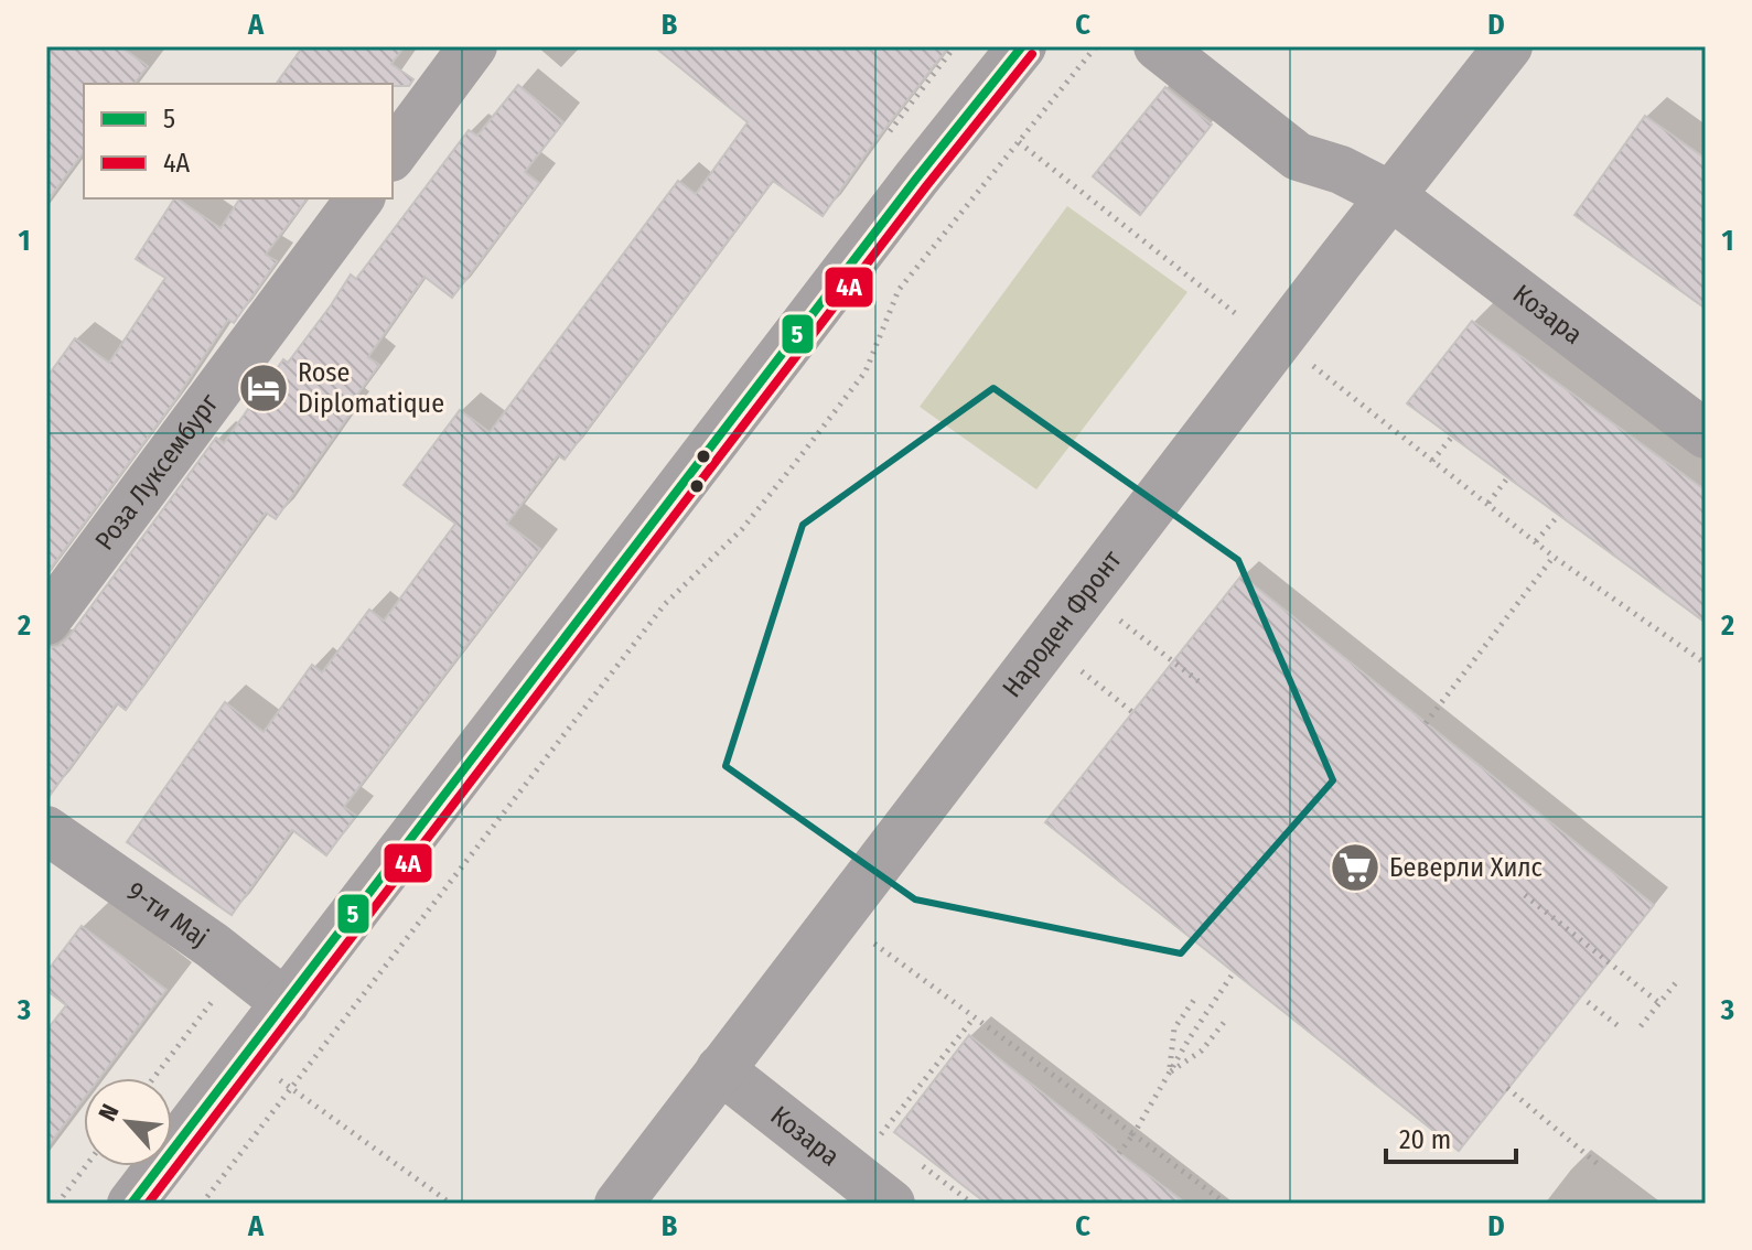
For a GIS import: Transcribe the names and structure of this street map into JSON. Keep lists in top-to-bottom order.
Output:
{
  "streets": {
    "street": [
      "Козара",
      "Роза Луксембург",
      "Народен Фронт",
      "9-ти Мај"
    ]
  },
  "crossings": [
    ["Козара", "Народен Фронт"]
  ],
  "places": {
    "hotel": ["Rose Diplomatique"],
    "supermarket": ["Беверли Хилс"]
  },
  "lines": ["transit line 5", "transit line 4A"],
  "legend": ["5", "4A"],
  "scale_bar": "20 m",
  "north": "top left",
  "grid": {
    "columns": [
      "A",
      "B",
      "C",
      "D"
    ],
    "rows": ["1", "2", "3"]
  }
}
